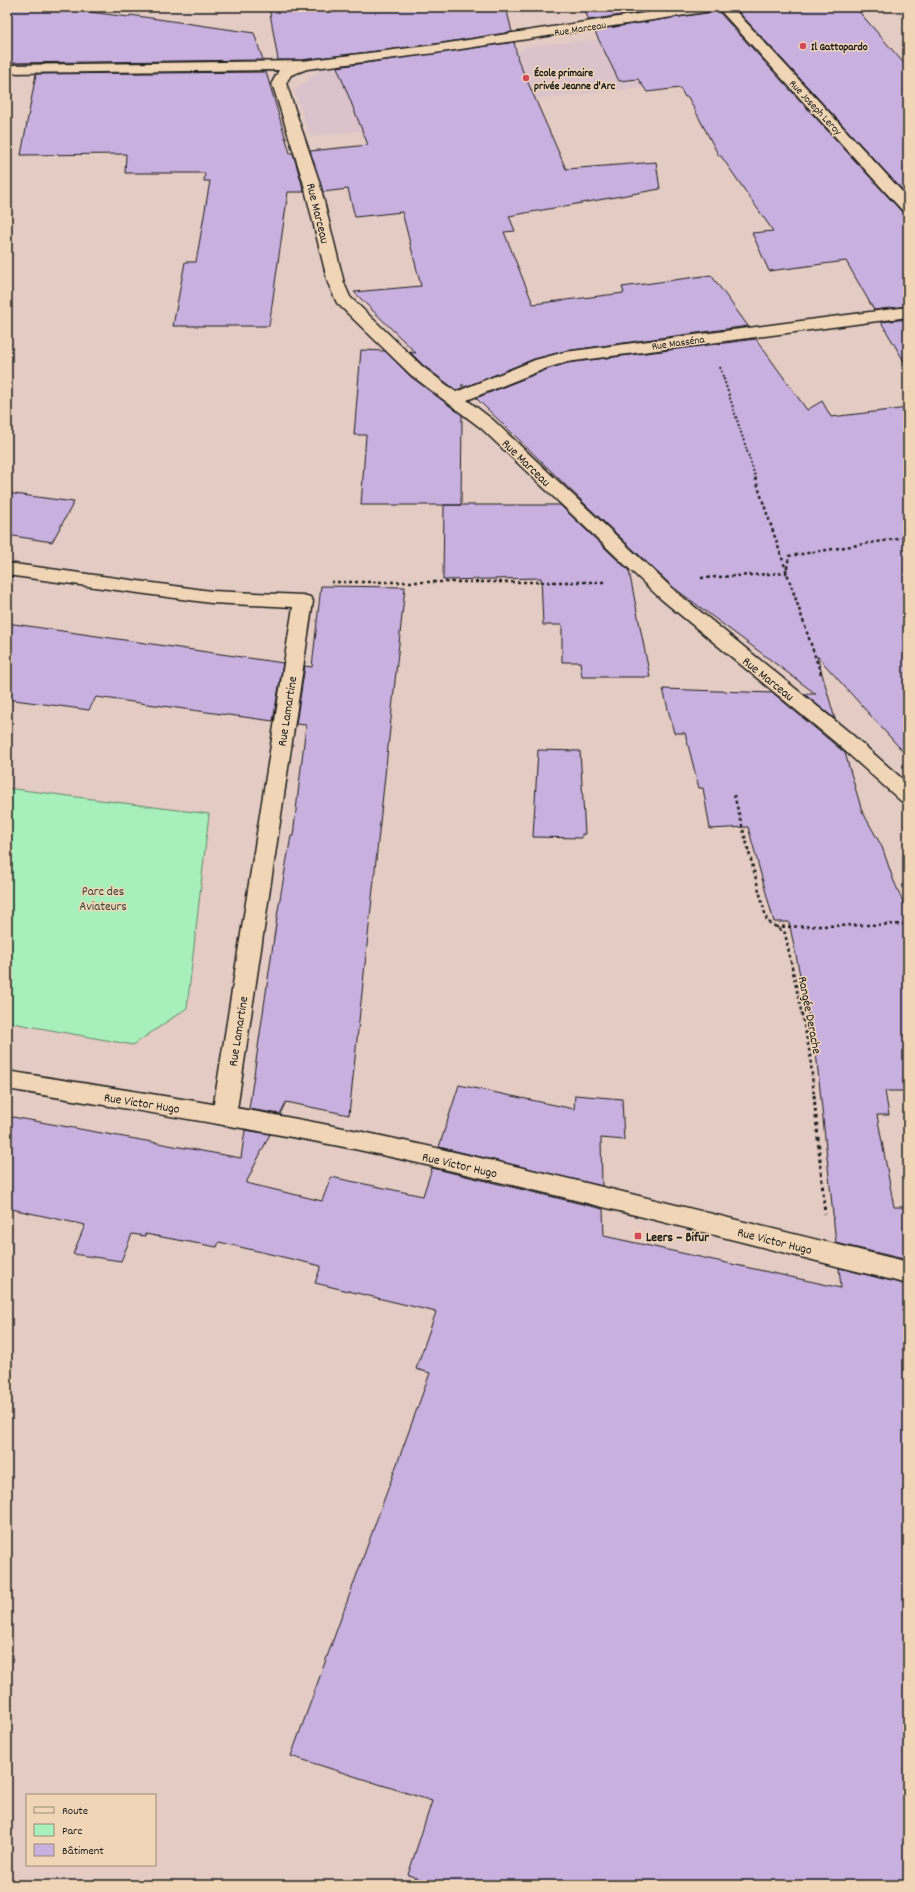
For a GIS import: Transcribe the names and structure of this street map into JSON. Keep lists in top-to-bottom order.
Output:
{
  "streets": {
    "street": [
      "Rue Marceau",
      "Rue Joseph Leroy",
      "Rue Masséna",
      "Rue Lamartine",
      "Rue Victor Hugo"
    ],
    "path": ["Rangée Derache"]
  },
  "crossings": [
    ["Rue Marceau", "Rue Masséna"],
    ["Rue Lamartine", "Rue Victor Hugo"],
    ["Rangée Derache", "Rue Victor Hugo"]
  ],
  "parks": ["Parc des Aviateurs"],
  "places": {
    "other": ["Il Gattopardo", "École primaire privée Jeanne d'Arc"],
    "transit": ["Leers – Bifur"]
  },
  "legend": ["Route", "Parc", "Bâtiment"]
}
